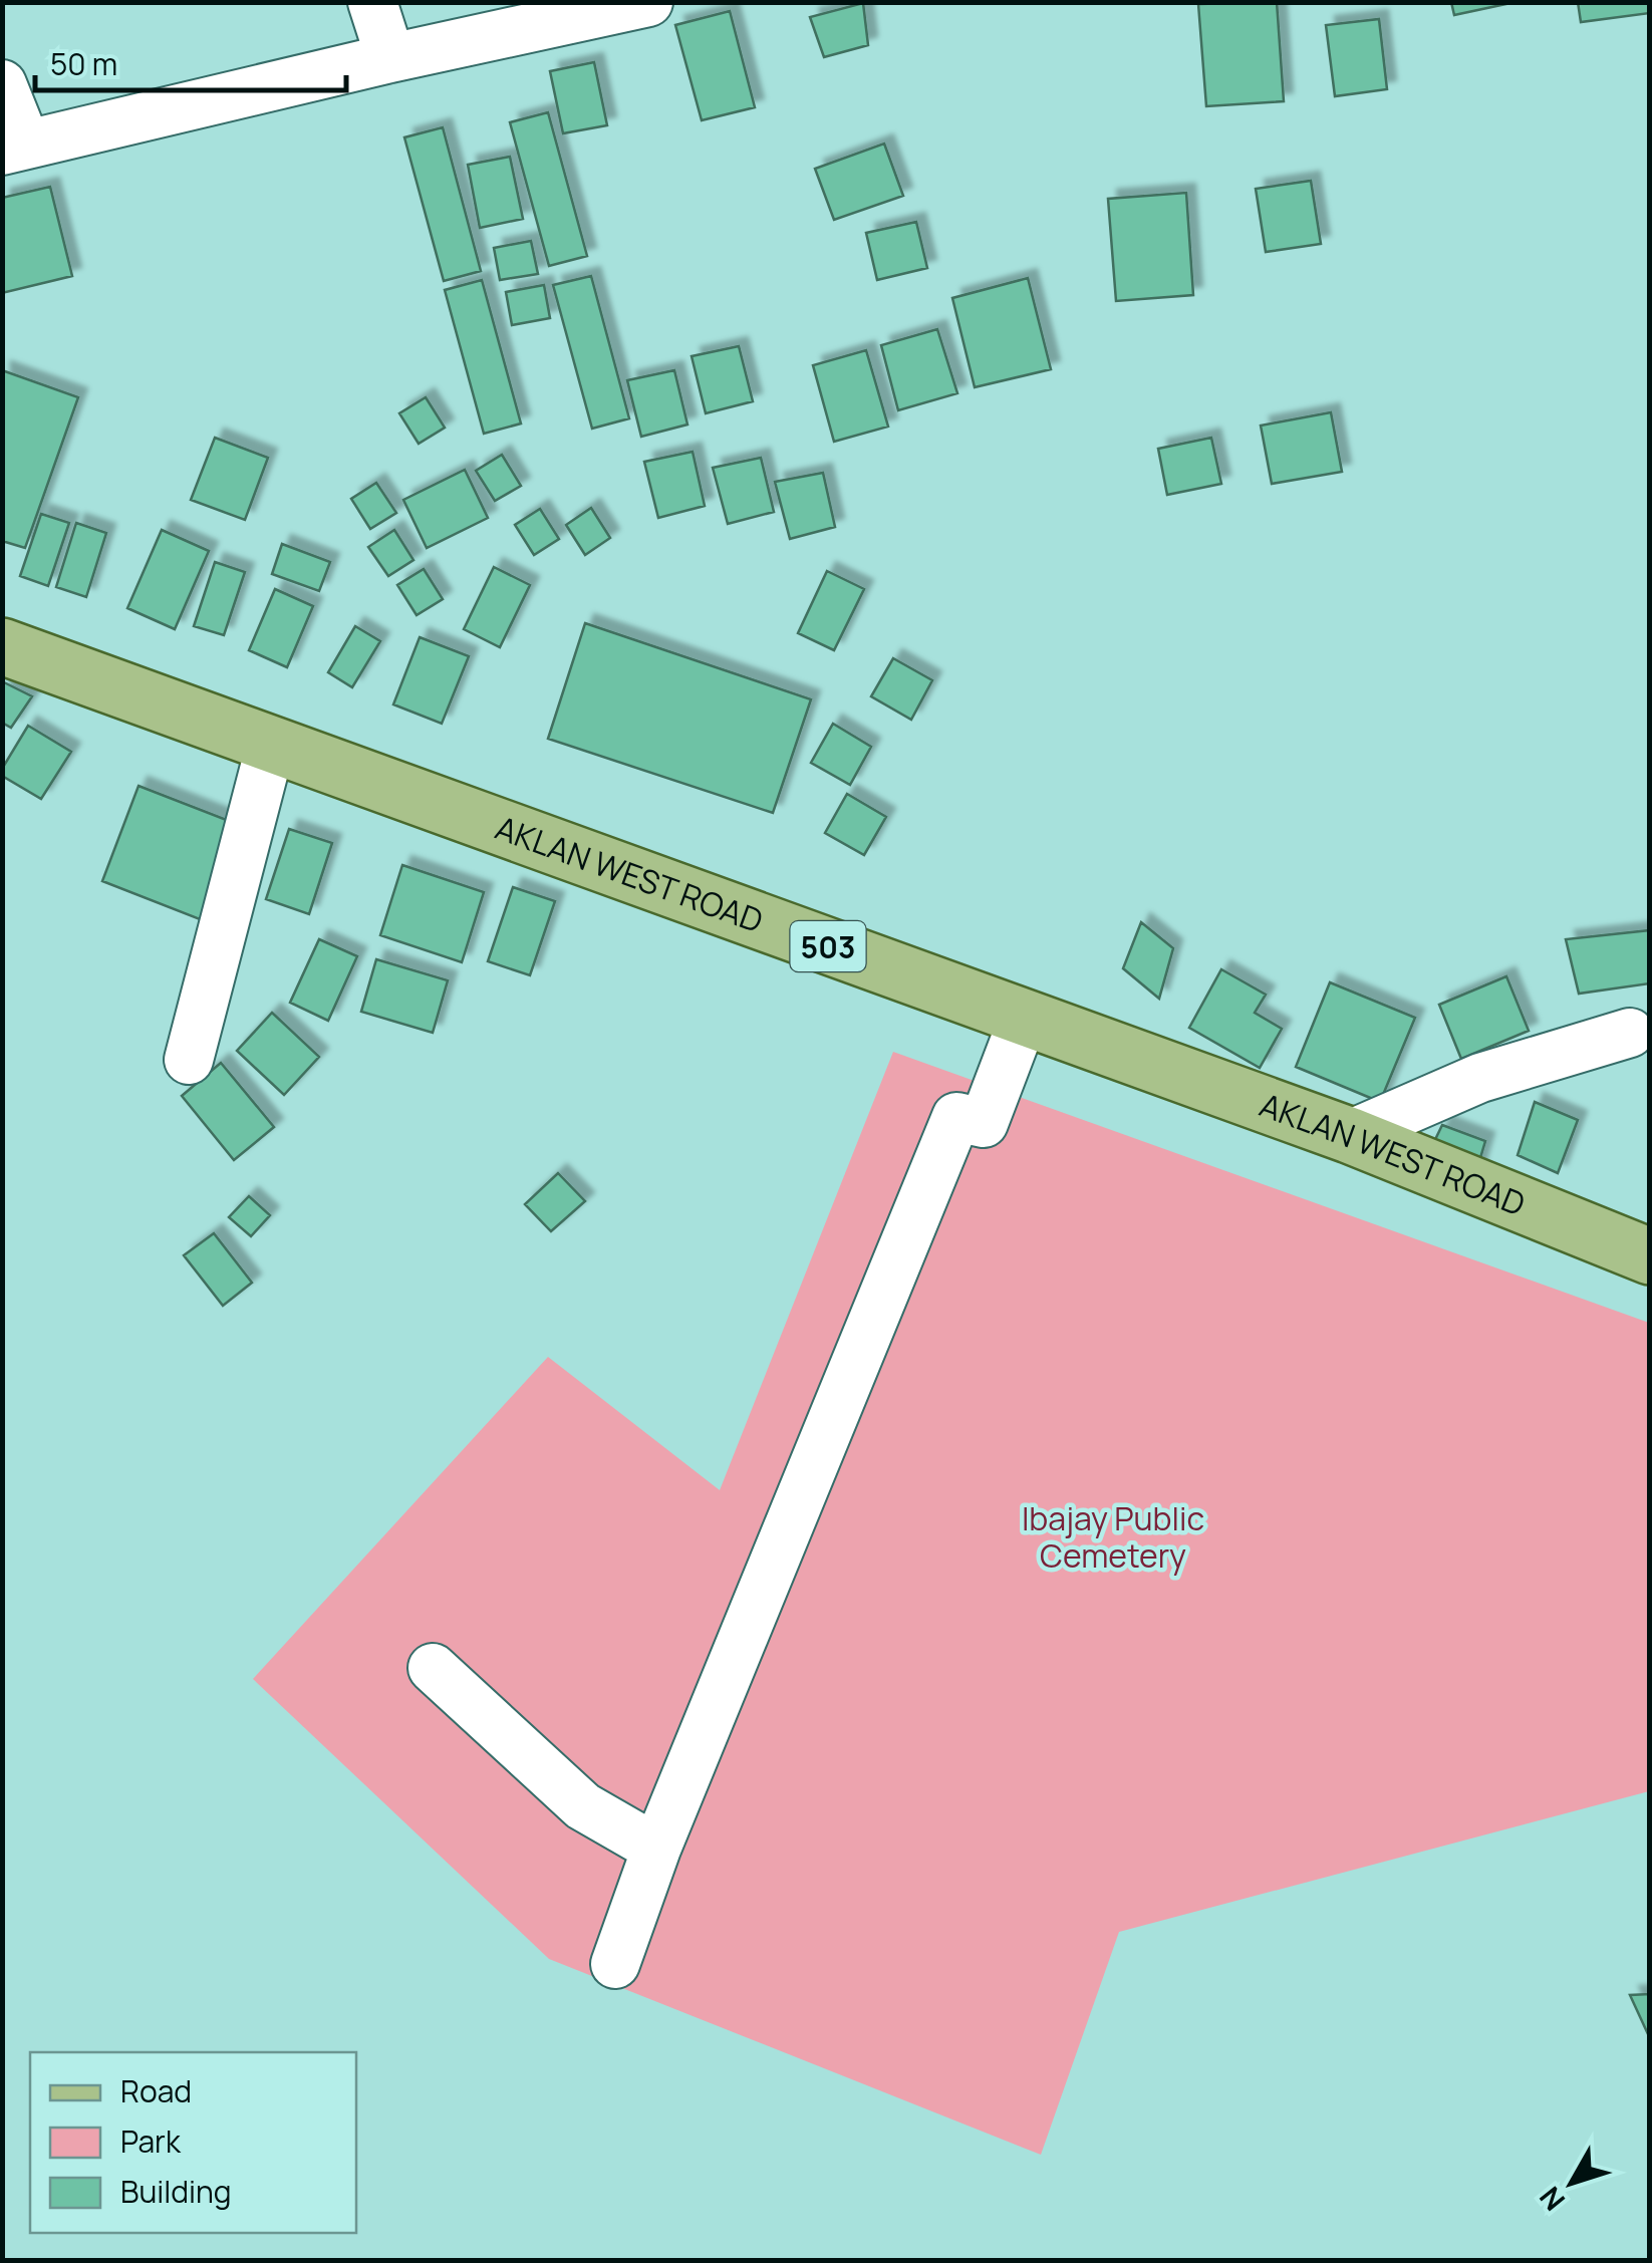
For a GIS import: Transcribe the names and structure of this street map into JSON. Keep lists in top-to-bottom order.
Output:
{
  "streets": {
    "main road": ["AKLAN WEST ROAD", "503"]
  },
  "parks": ["Ibajay Public Cemetery"],
  "legend": ["Road", "Park", "Building"],
  "scale_bar": "50 m",
  "north": "bottom left"
}
